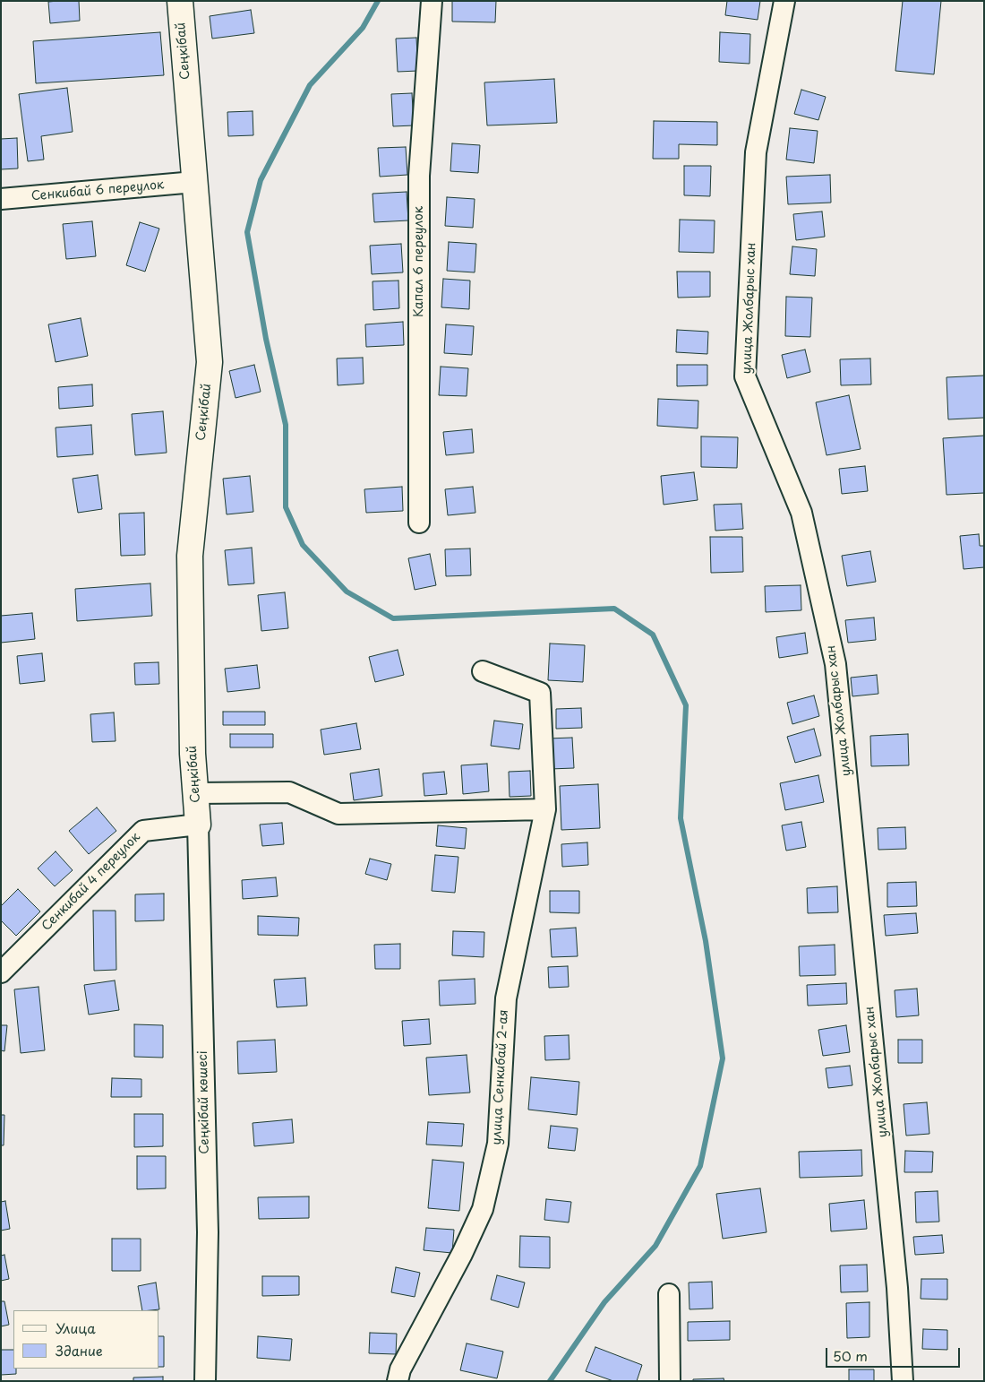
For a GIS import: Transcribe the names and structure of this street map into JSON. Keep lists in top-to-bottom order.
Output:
{
  "streets": {
    "street": [
      "Сеңкібай",
      "Сенкибай 6 переулок",
      "Капал 6 переулок",
      "улица Жолбарыс хан",
      "Сенкибай 4 переулок",
      "улица Сенкибай 2-ая",
      "Сеңкібай көшесі"
    ]
  },
  "crossings": [
    ["Сеңкібай", "Сенкибай 6 переулок"],
    ["Сеңкібай", "Сенкибай 4 переулок"],
    ["Сеңкібай", "Сеңкібай көшесі"],
    ["Сенкибай 4 переулок", "Сеңкібай көшесі"]
  ],
  "legend": ["Улица", "Здание"],
  "scale_bar": "50 m"
}
